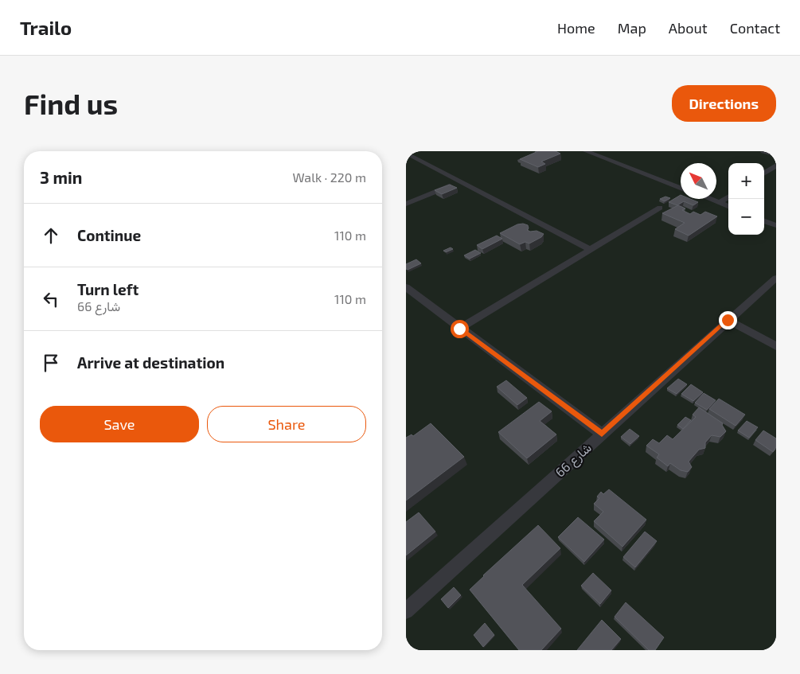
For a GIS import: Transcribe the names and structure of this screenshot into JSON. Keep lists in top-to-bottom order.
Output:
{
  "streets": {
    "street": ["شارع 66"]
  },
  "north": "top left",
  "page": {
    "header": "Trailo",
    "nav": [
      "Home",
      "Map",
      "About",
      "Contact"
    ],
    "buttons": [
      "Directions",
      ["Save", "Share"]
    ],
    "title": "Find us",
    "heading": ["3 min", "Walk · 220 m"],
    "map_buttons": ["+", "−"],
    "list": [
      ["Continue", "110 m"],
      ["Turn left", "شارع 66", "110 m"],
      "Arrive at destination"
    ]
  }
}
